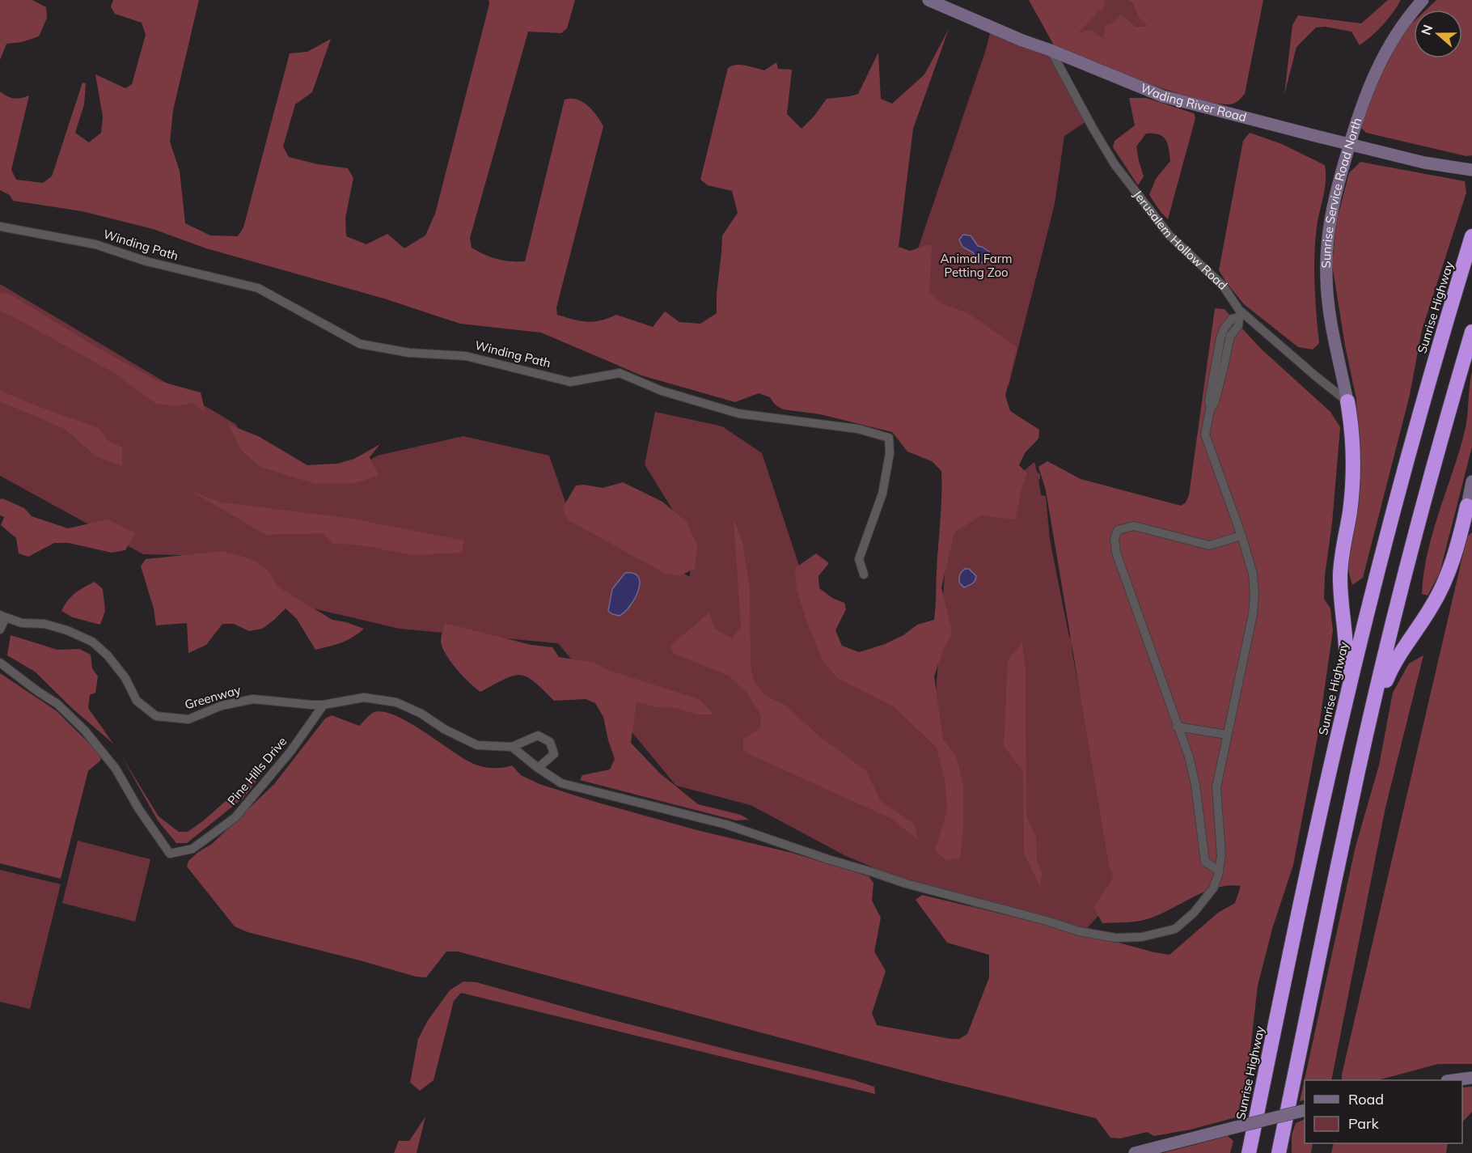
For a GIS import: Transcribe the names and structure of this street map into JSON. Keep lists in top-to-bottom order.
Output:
{
  "streets": {
    "highway": ["Sunrise Highway"],
    "main road": ["Wading River Road", "Sunrise Service Road North"],
    "street": [
      "Jerusalem Hollow Road",
      "Winding Path",
      "Greenway",
      "Pine Hills Drive"
    ]
  },
  "crossings": [
    ["Wading River Road", "Sunrise Service Road North"],
    ["Wading River Road", "Jerusalem Hollow Road"],
    ["Sunrise Service Road North", "Jerusalem Hollow Road"],
    ["Greenway", "Pine Hills Drive"]
  ],
  "parks": ["Animal Farm Petting Zoo"],
  "legend": ["Road", "Park"],
  "north": "left"
}
